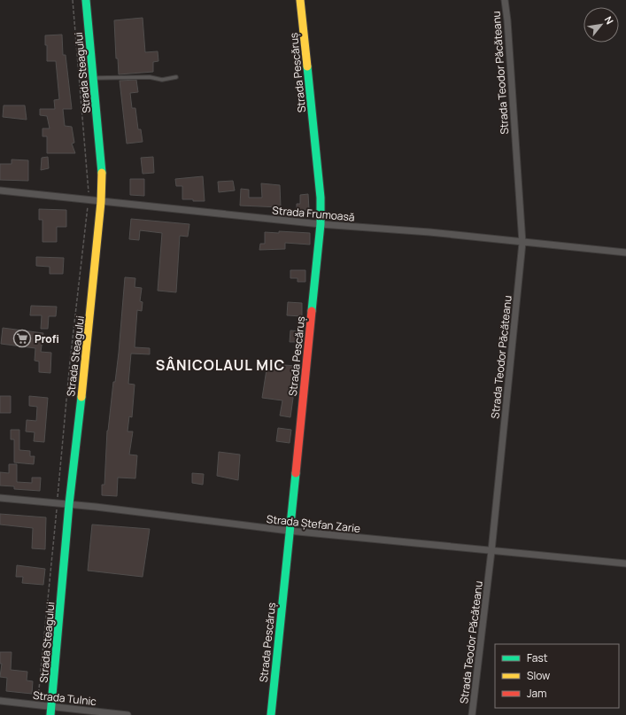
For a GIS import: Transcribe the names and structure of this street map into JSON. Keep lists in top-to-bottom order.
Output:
{
  "streets": {
    "street": [
      "Strada Steagului",
      "Strada Pescăruș",
      "Strada Teodor Păcăteanu",
      "Strada Frumoasă",
      "Strada Ștefan Zarie",
      "Strada Tulnic"
    ]
  },
  "crossings": [
    ["Strada Steagului", "Strada Frumoasă"],
    ["Strada Steagului", "Strada Ștefan Zarie"],
    ["Strada Steagului", "Strada Tulnic"],
    ["Strada Pescăruș", "Strada Frumoasă"],
    ["Strada Pescăruș", "Strada Ștefan Zarie"],
    ["Strada Teodor Păcăteanu", "Strada Frumoasă"],
    ["Strada Teodor Păcăteanu", "Strada Ștefan Zarie"]
  ],
  "districts": ["SÂNICOLAUL MIC"],
  "places": {
    "supermarket": ["Profi"]
  },
  "legend": ["Fast", "Slow", "Jam"],
  "north": "top right"
}
